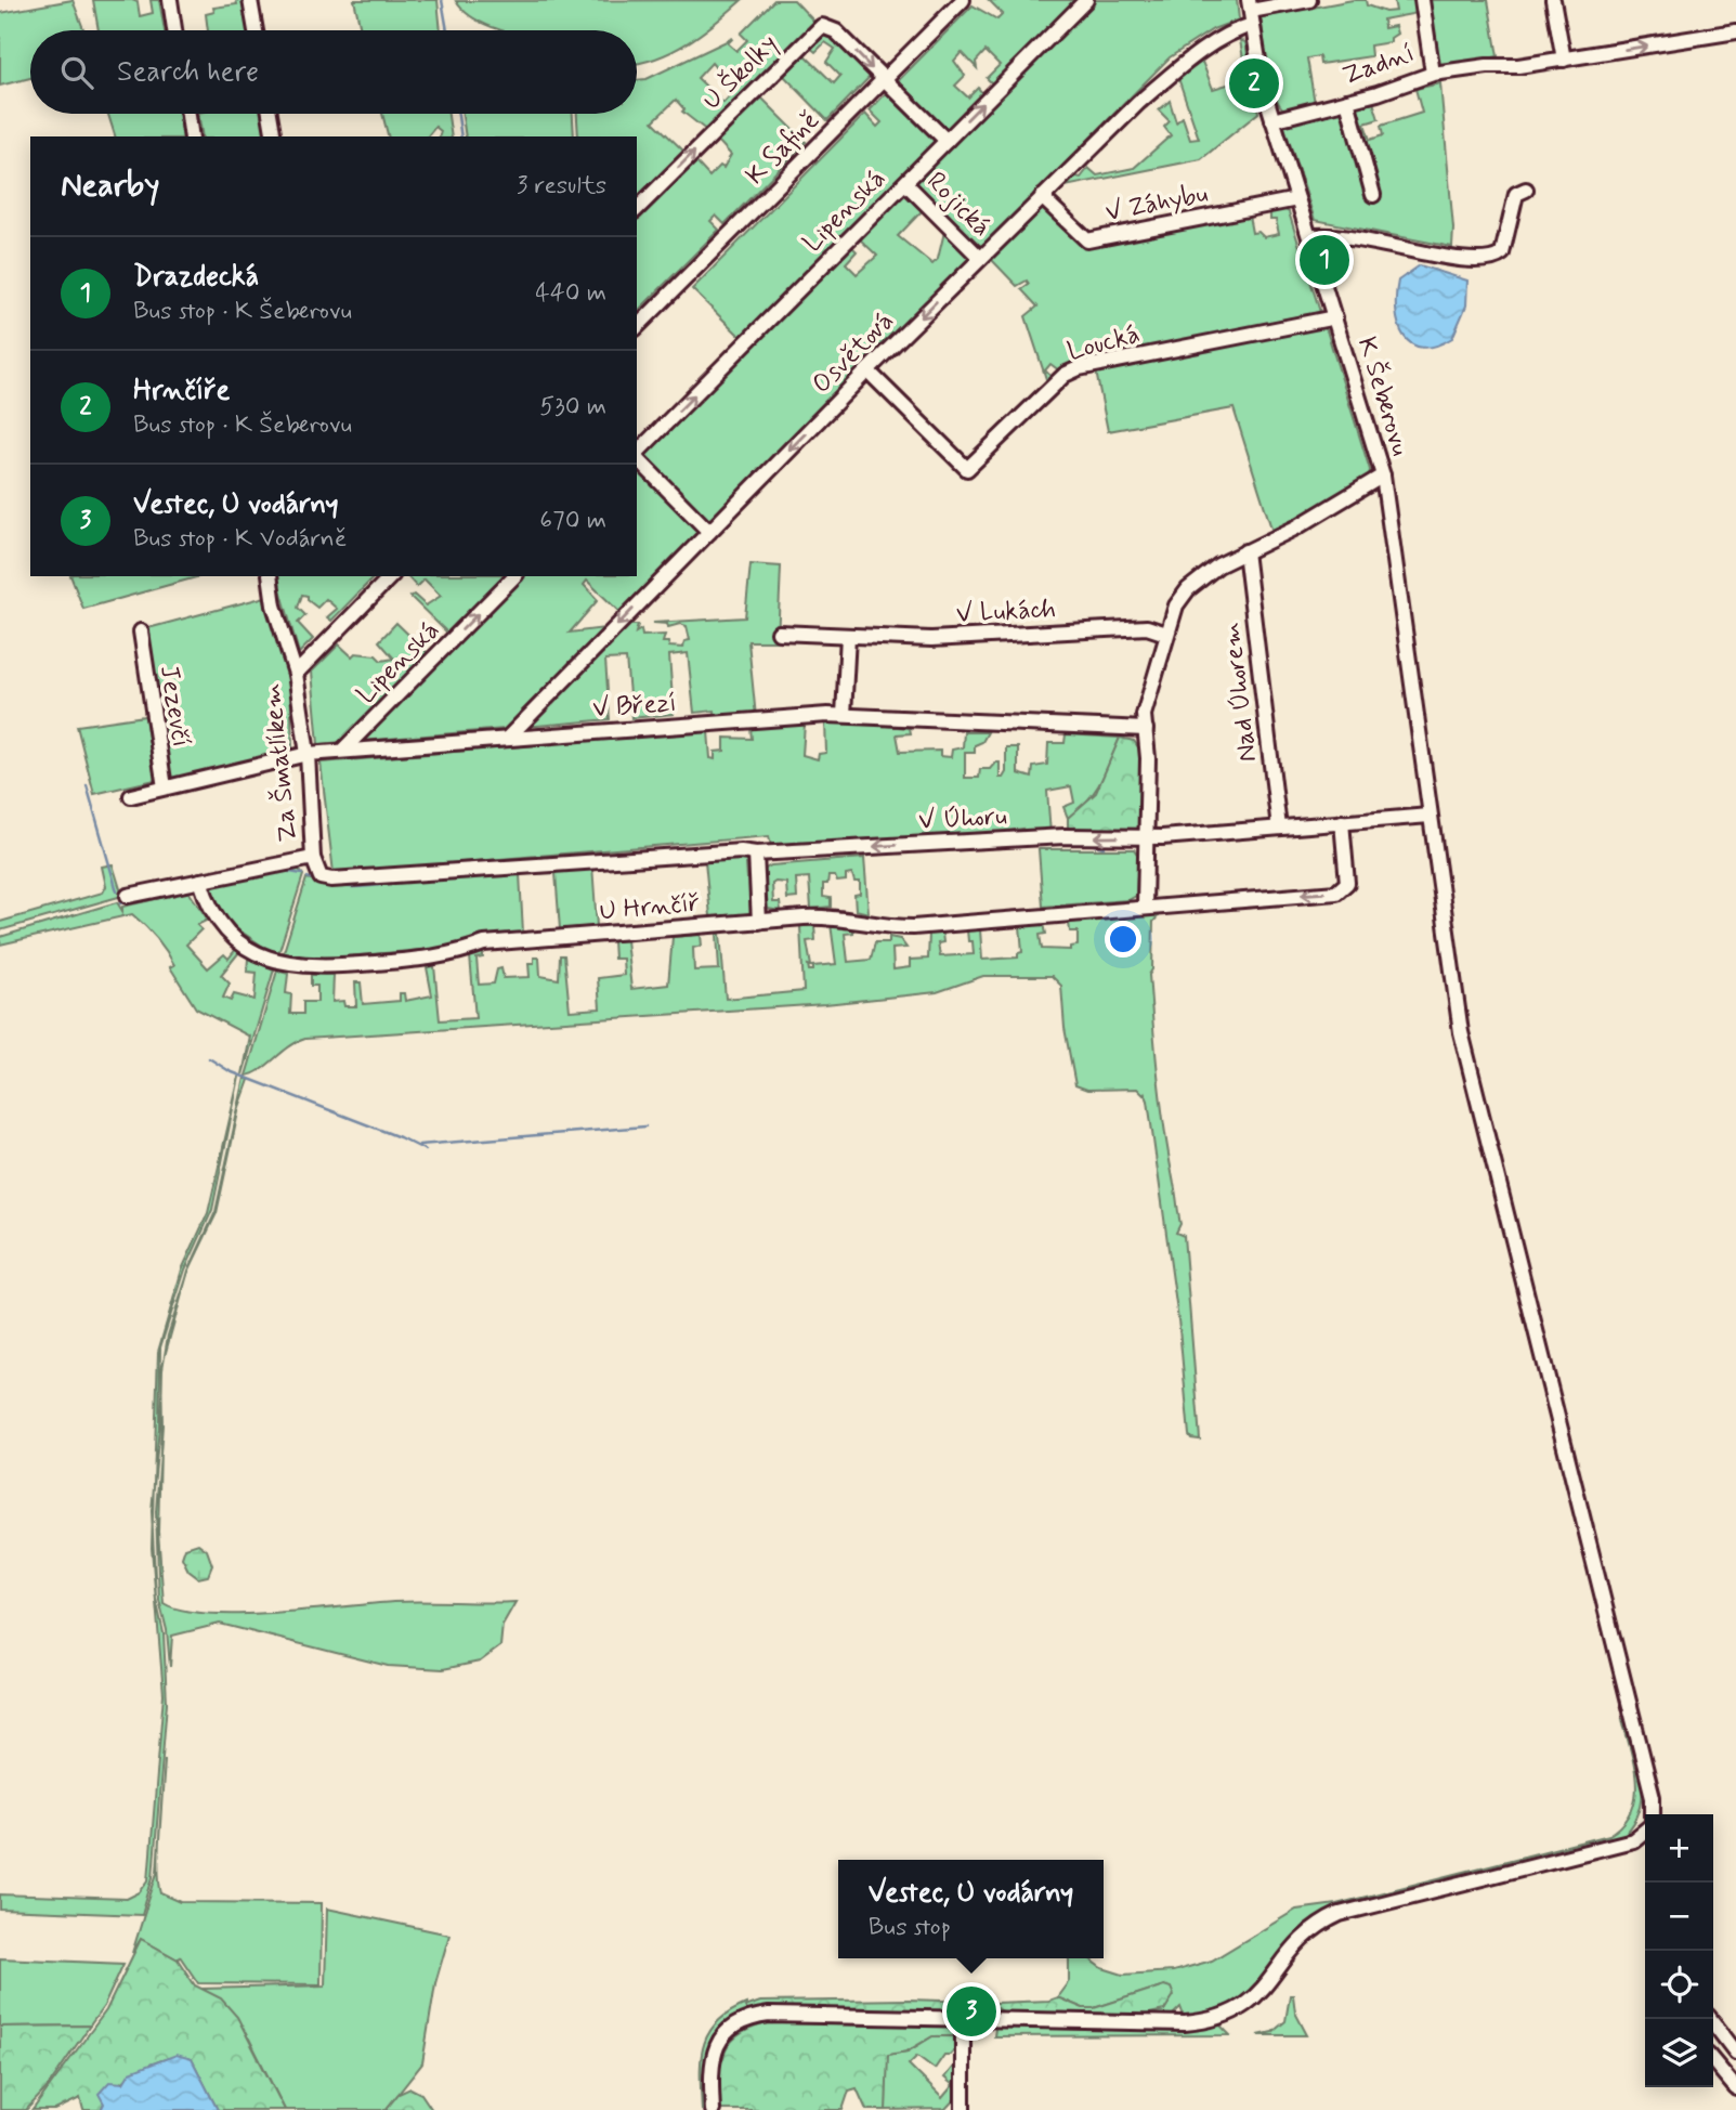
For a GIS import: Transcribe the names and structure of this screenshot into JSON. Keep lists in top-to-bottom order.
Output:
{
  "streets": {
    "street": [
      "Zadní",
      "U Školky",
      "K Safině",
      "V Záhybu",
      "Rojická",
      "Lipenská",
      "Loucká",
      "Osvětová",
      "K Šeberovu",
      "V Lukách",
      "Nad Úhorem",
      "Jezevčí",
      "V Březí",
      "Za Šmatlíkem",
      "V Úhoru",
      "U Hrnčíř"
    ]
  },
  "crossings": [
    ["Zadní", "K Šeberovu"],
    ["U Školky", "K Safině"],
    ["V Záhybu", "Osvětová"],
    ["V Záhybu", "K Šeberovu"],
    ["Rojická", "Lipenská"],
    ["Rojická", "Osvětová"],
    ["Lipenská", "V Březí"],
    ["Loucká", "Osvětová"],
    ["Loucká", "K Šeberovu"],
    ["Osvětová", "K Šeberovu"],
    ["Osvětová", "V Březí"],
    ["K Šeberovu", "V Úhoru"],
    ["Nad Úhorem", "V Úhoru"],
    ["Jezevčí", "V Březí"],
    ["V Březí", "Za Šmatlíkem"],
    ["Za Šmatlíkem", "V Úhoru"],
    ["V Úhoru", "U Hrnčíř"]
  ],
  "one_way": ["U Školky", "Lipenská", "Osvětová"],
  "page": {
    "search": "Search here",
    "pins": ["2", "1", "3"],
    "heading": ["Nearby", "3 results"],
    "list": [
      {
        "mark": "1",
        "name": "Drazdecká",
        "note": "Bus stop · K Šeberovu",
        "value": "440 m"
      },
      {
        "mark": "2",
        "name": "Hrnčíře",
        "note": "Bus stop · K Šeberovu",
        "value": "530 m"
      },
      {
        "mark": "3",
        "name": "Vestec, U vodárny",
        "note": "Bus stop · K Vodárně",
        "value": "670 m"
      }
    ],
    "map_buttons": ["+", "−"],
    "popup": ["Vestec, U vodárny", "Bus stop"]
  }
}
